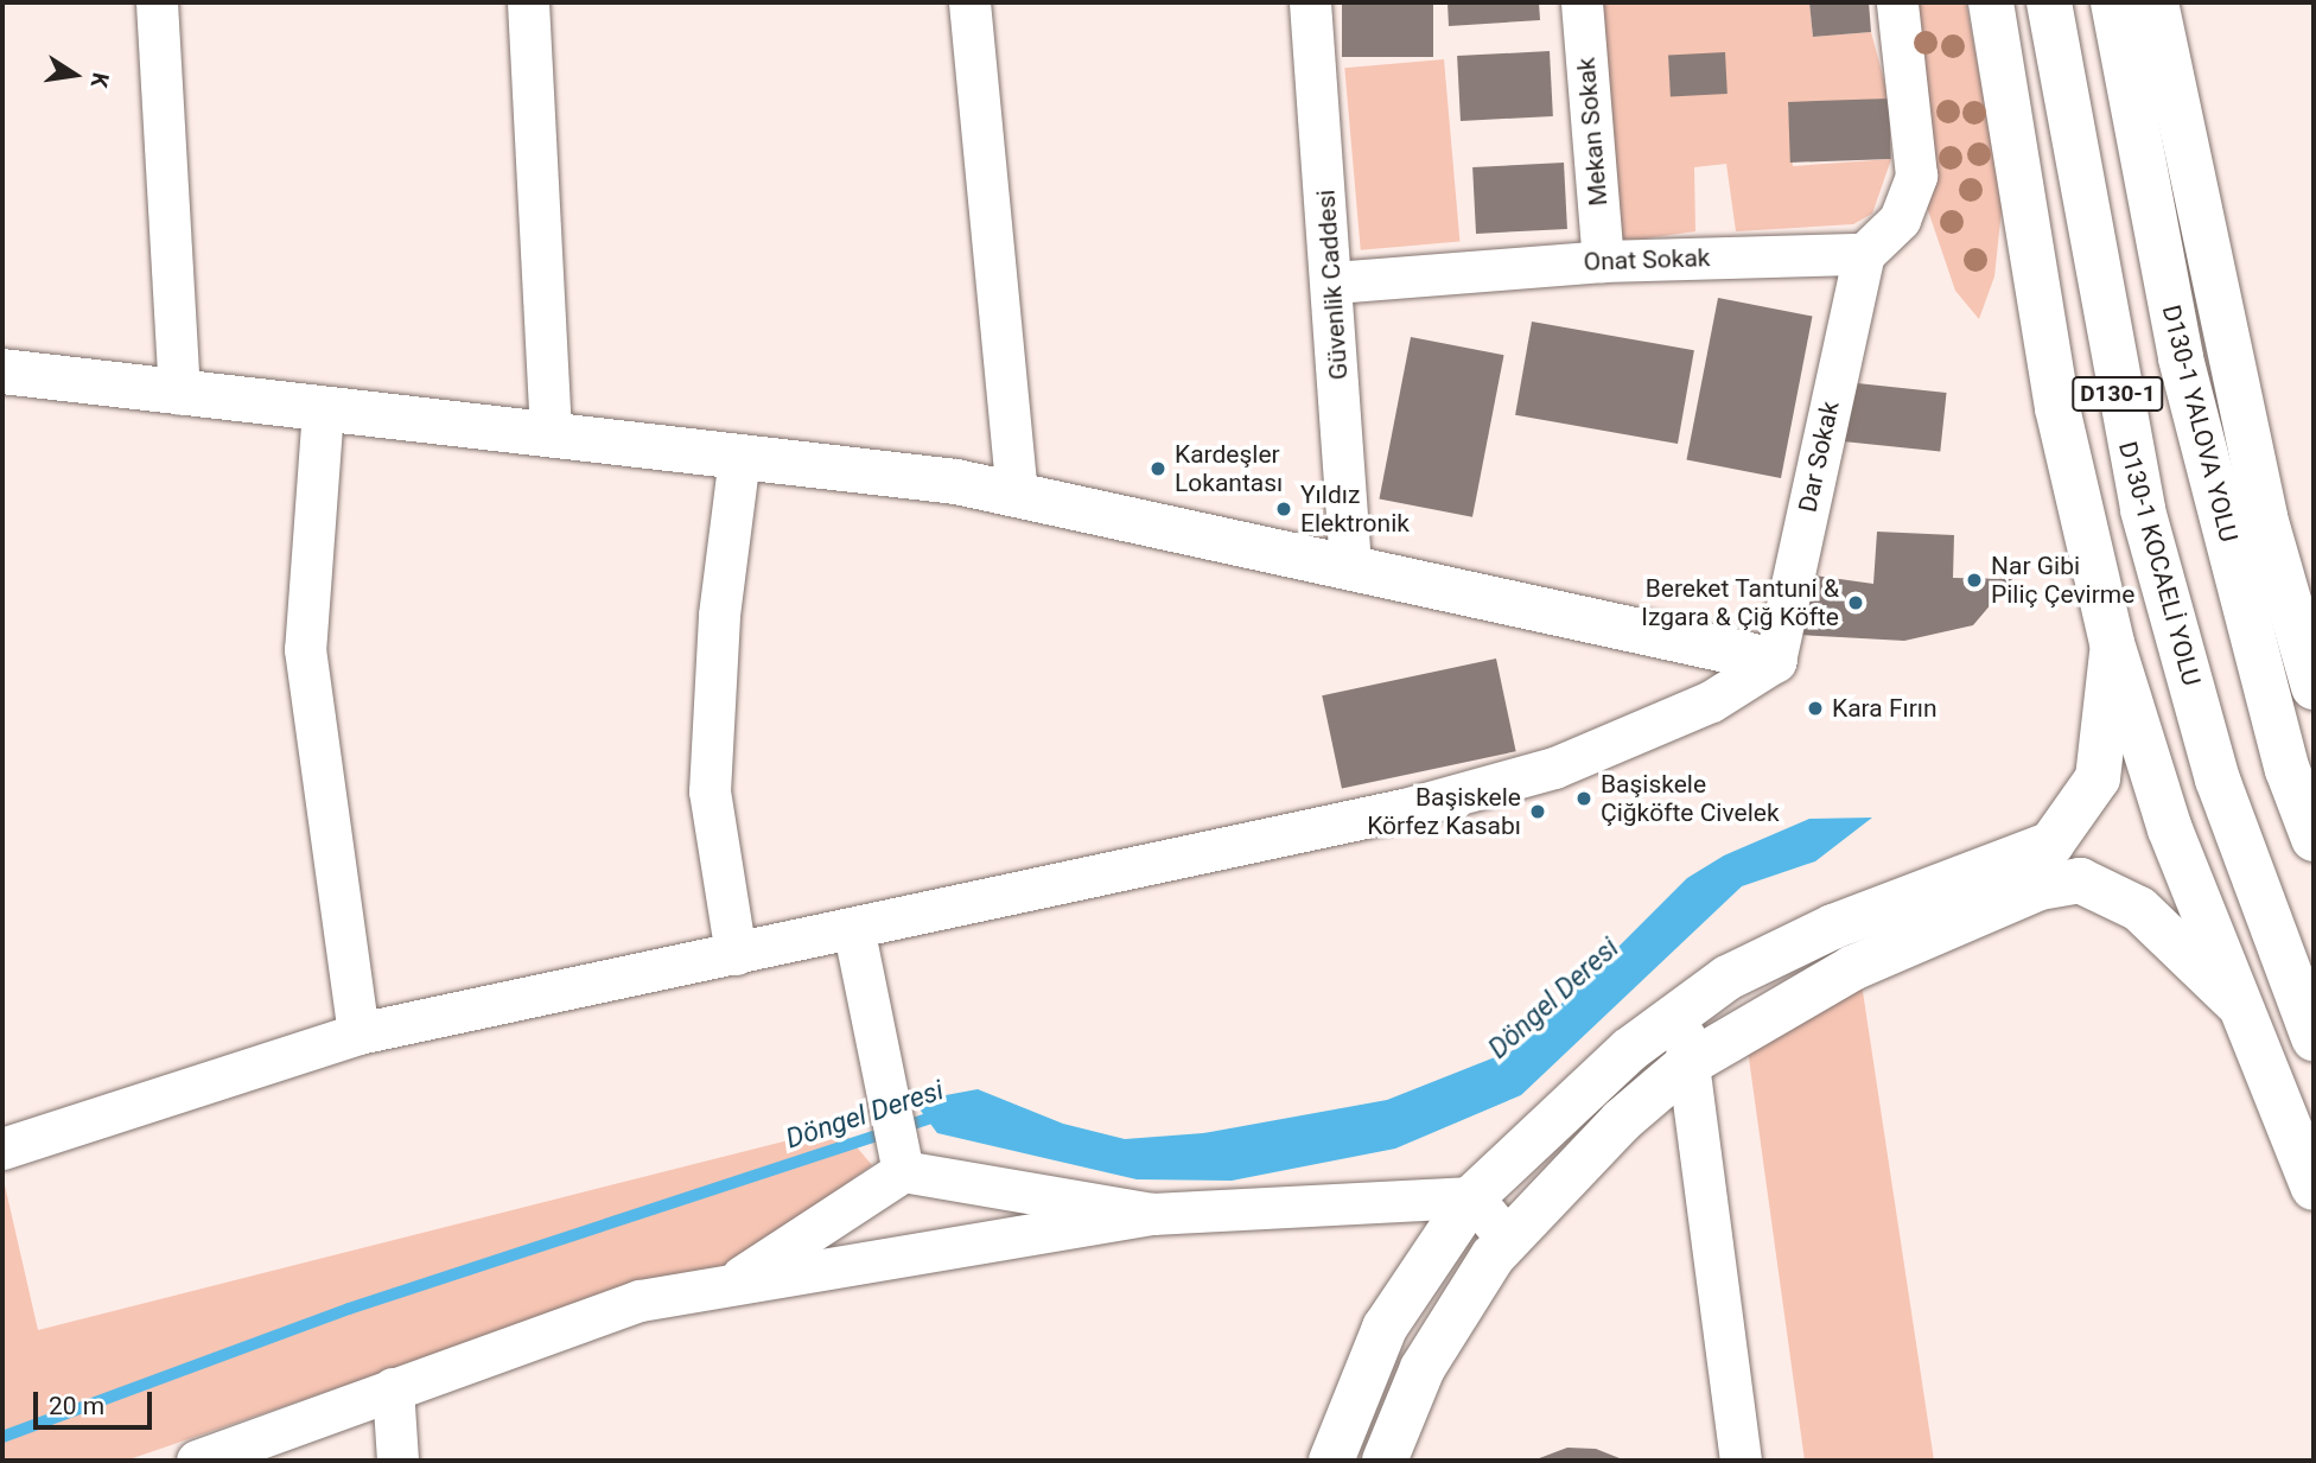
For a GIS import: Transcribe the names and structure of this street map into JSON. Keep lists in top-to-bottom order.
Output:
{
  "streets": {
    "main road": ["D130-1", "D130-1 YALOVA YOLU", "D130-1 KOCAELİ YOLU"],
    "street": [
      "Mekan Sokak",
      "Onat Sokak",
      "Güvenlik Caddesi",
      "Dar Sokak"
    ]
  },
  "crossings": [
    ["Mekan Sokak", "Onat Sokak"],
    ["Onat Sokak", "Güvenlik Caddesi"],
    ["Onat Sokak", "Dar Sokak"]
  ],
  "water": ["Döngel Deresi"],
  "places": [
    "Kardeşler Lokantası",
    "Yıldız Elektronik",
    "Nar Gibi Piliç Çevirme",
    "Bereket Tantuni & Izgara & Çiğ Köfte",
    "Kara Fırın",
    "Başiskele Çiğköfte Civelek",
    "Başiskele Körfez Kasabı"
  ],
  "scale_bar": "20 m",
  "north": "right"
}
